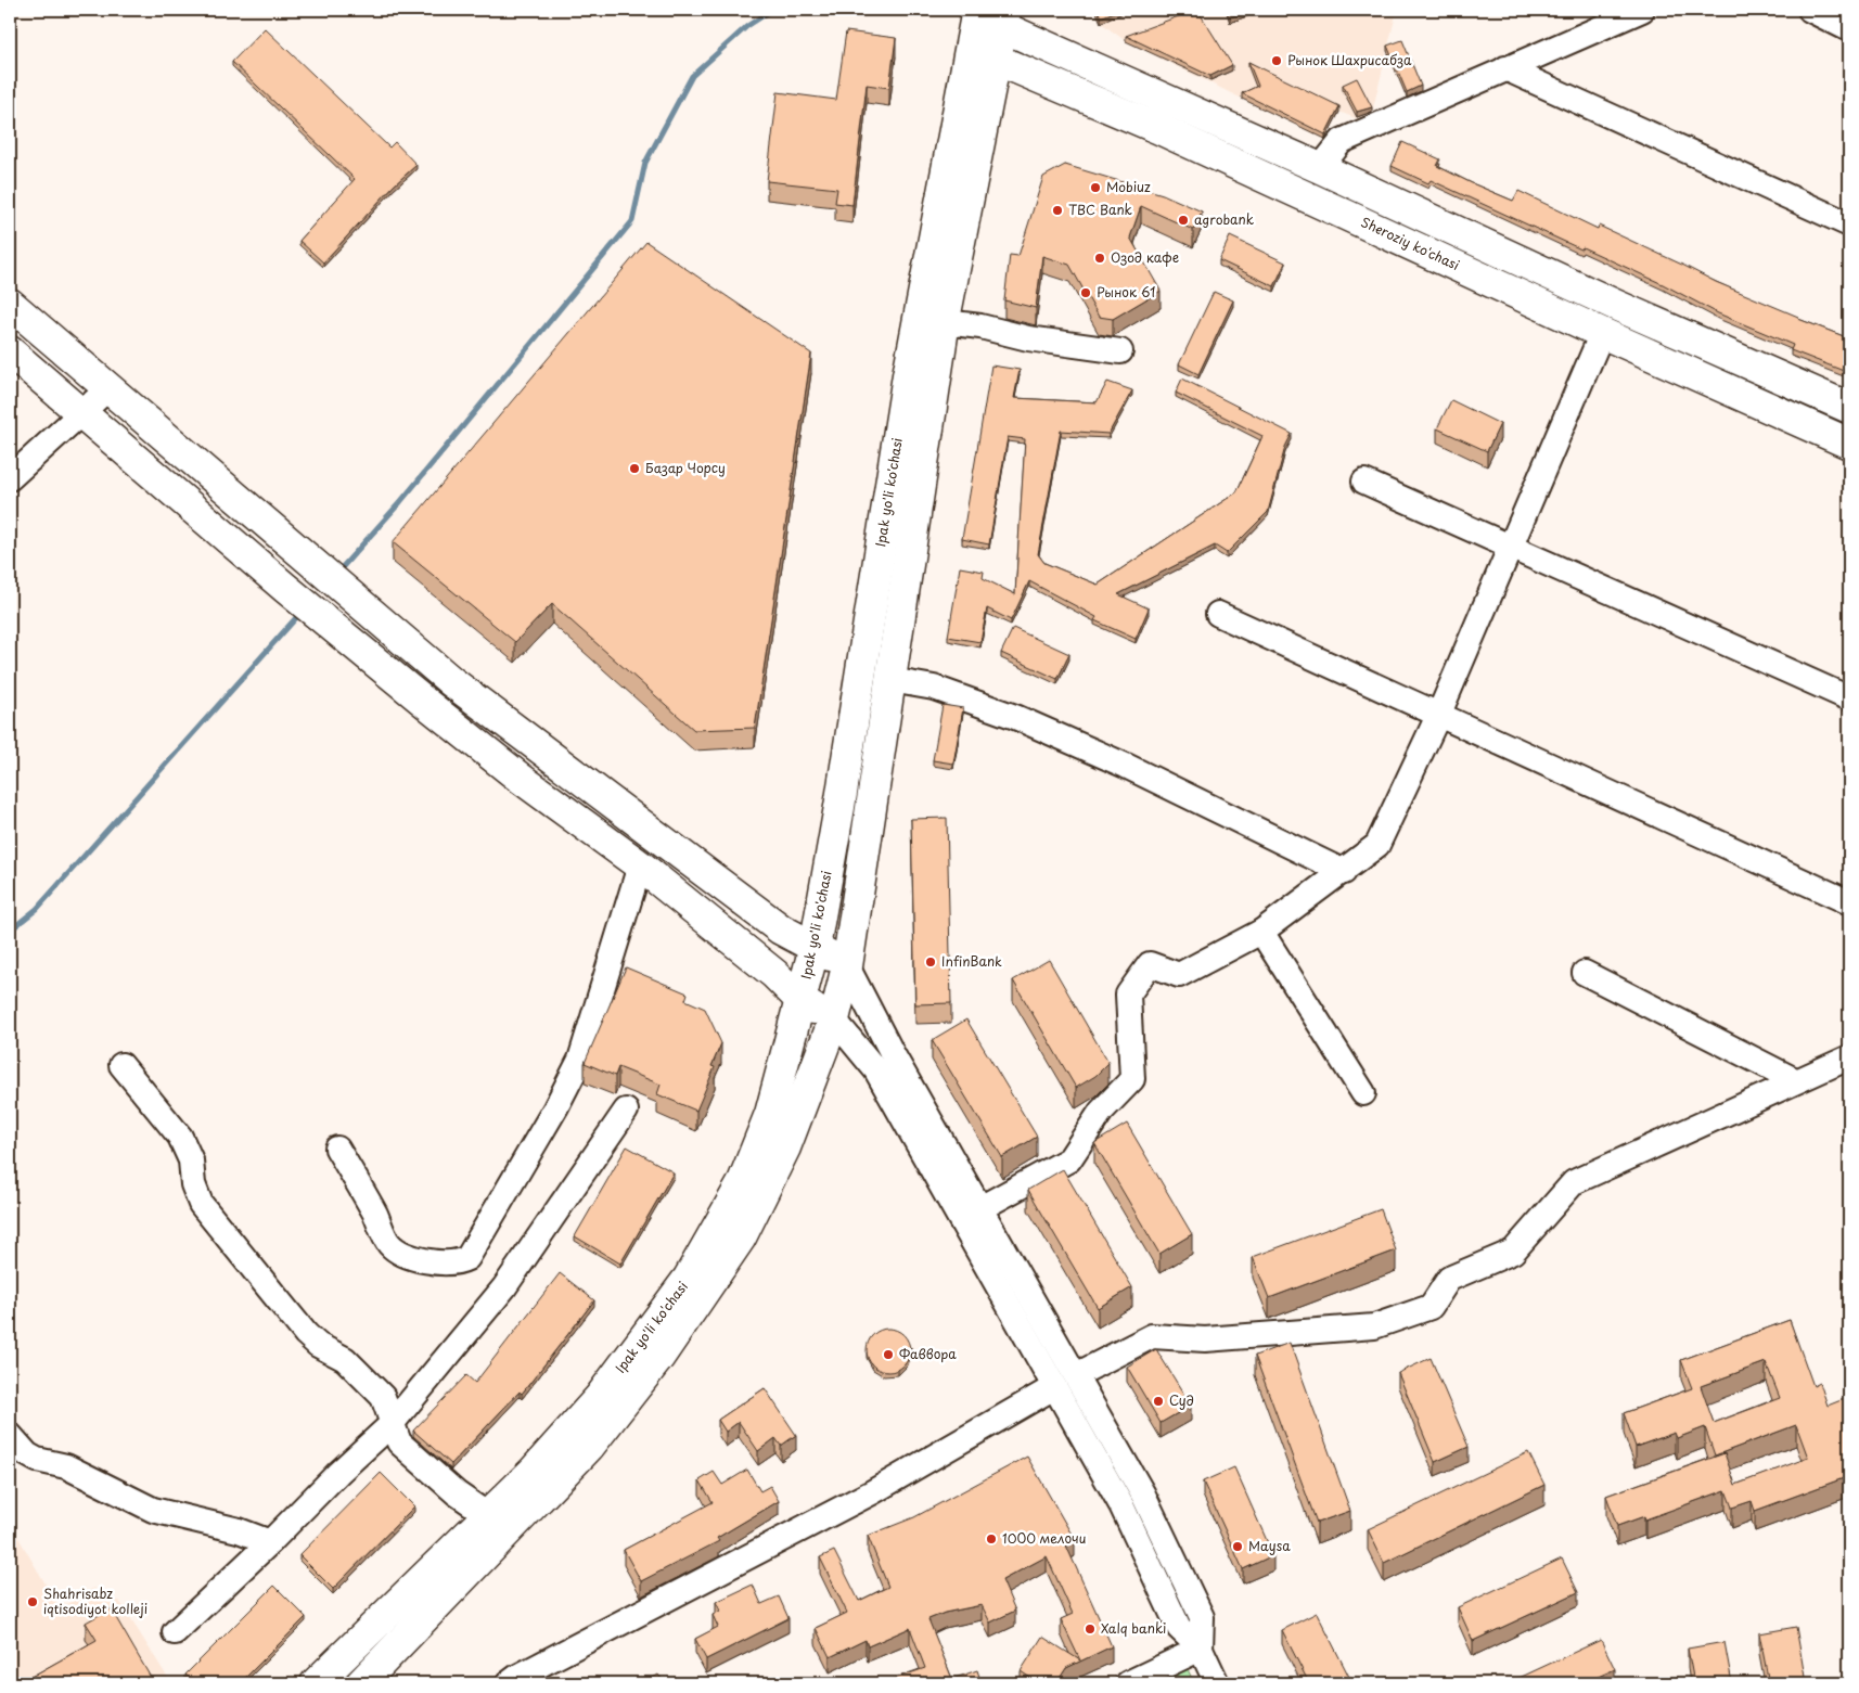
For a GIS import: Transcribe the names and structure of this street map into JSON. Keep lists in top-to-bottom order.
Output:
{
  "streets": {
    "main road": ["Sheroziy ko'chasi", "Ipak yo'li ko'chasi"]
  },
  "crossings": [
    ["Sheroziy ko'chasi", "Ipak yo'li ko'chasi"]
  ],
  "places": [
    "Рынок Шахрисабза",
    "Mobiuz",
    "TBC Bank",
    "agrobank",
    "Озод кафе",
    "Рынок 61",
    "Базар Чорсу",
    "InfinBank",
    "Фаввора",
    "Суд",
    "1000 мелочи",
    "Maysa",
    "Shahrisabz iqtisodiyot kolleji",
    "Xalq banki"
  ]
}
